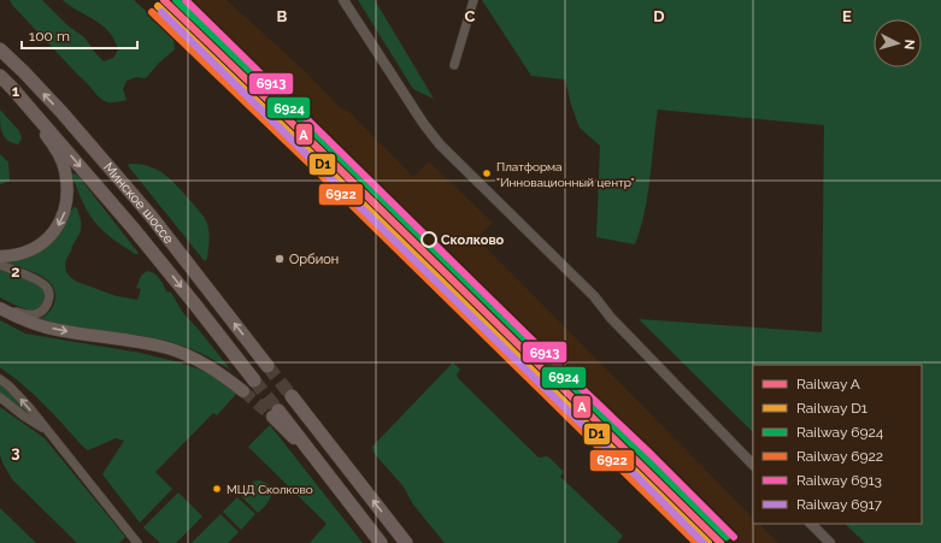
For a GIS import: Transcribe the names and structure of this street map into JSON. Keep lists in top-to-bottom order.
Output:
{
  "streets": {
    "highway": ["Минское шоссе"]
  },
  "places": [
    "Платформа \"Инновационный центр\"",
    "Сколково",
    "Орбион",
    "МЦД Сколково"
  ],
  "lines": [
    "rail line A",
    "rail line 6924",
    "rail line 6913",
    "rail line D1",
    "rail line 6922",
    "rail line 6917"
  ],
  "legend": [
    "Railway A",
    "Railway D1",
    "Railway 6924",
    "Railway 6922",
    "Railway 6913",
    "Railway 6917"
  ],
  "scale_bar": "100 m",
  "north": "right",
  "grid": {
    "columns": [
      "B",
      "C",
      "D",
      "E"
    ],
    "rows": ["1", "2", "3"]
  }
}
